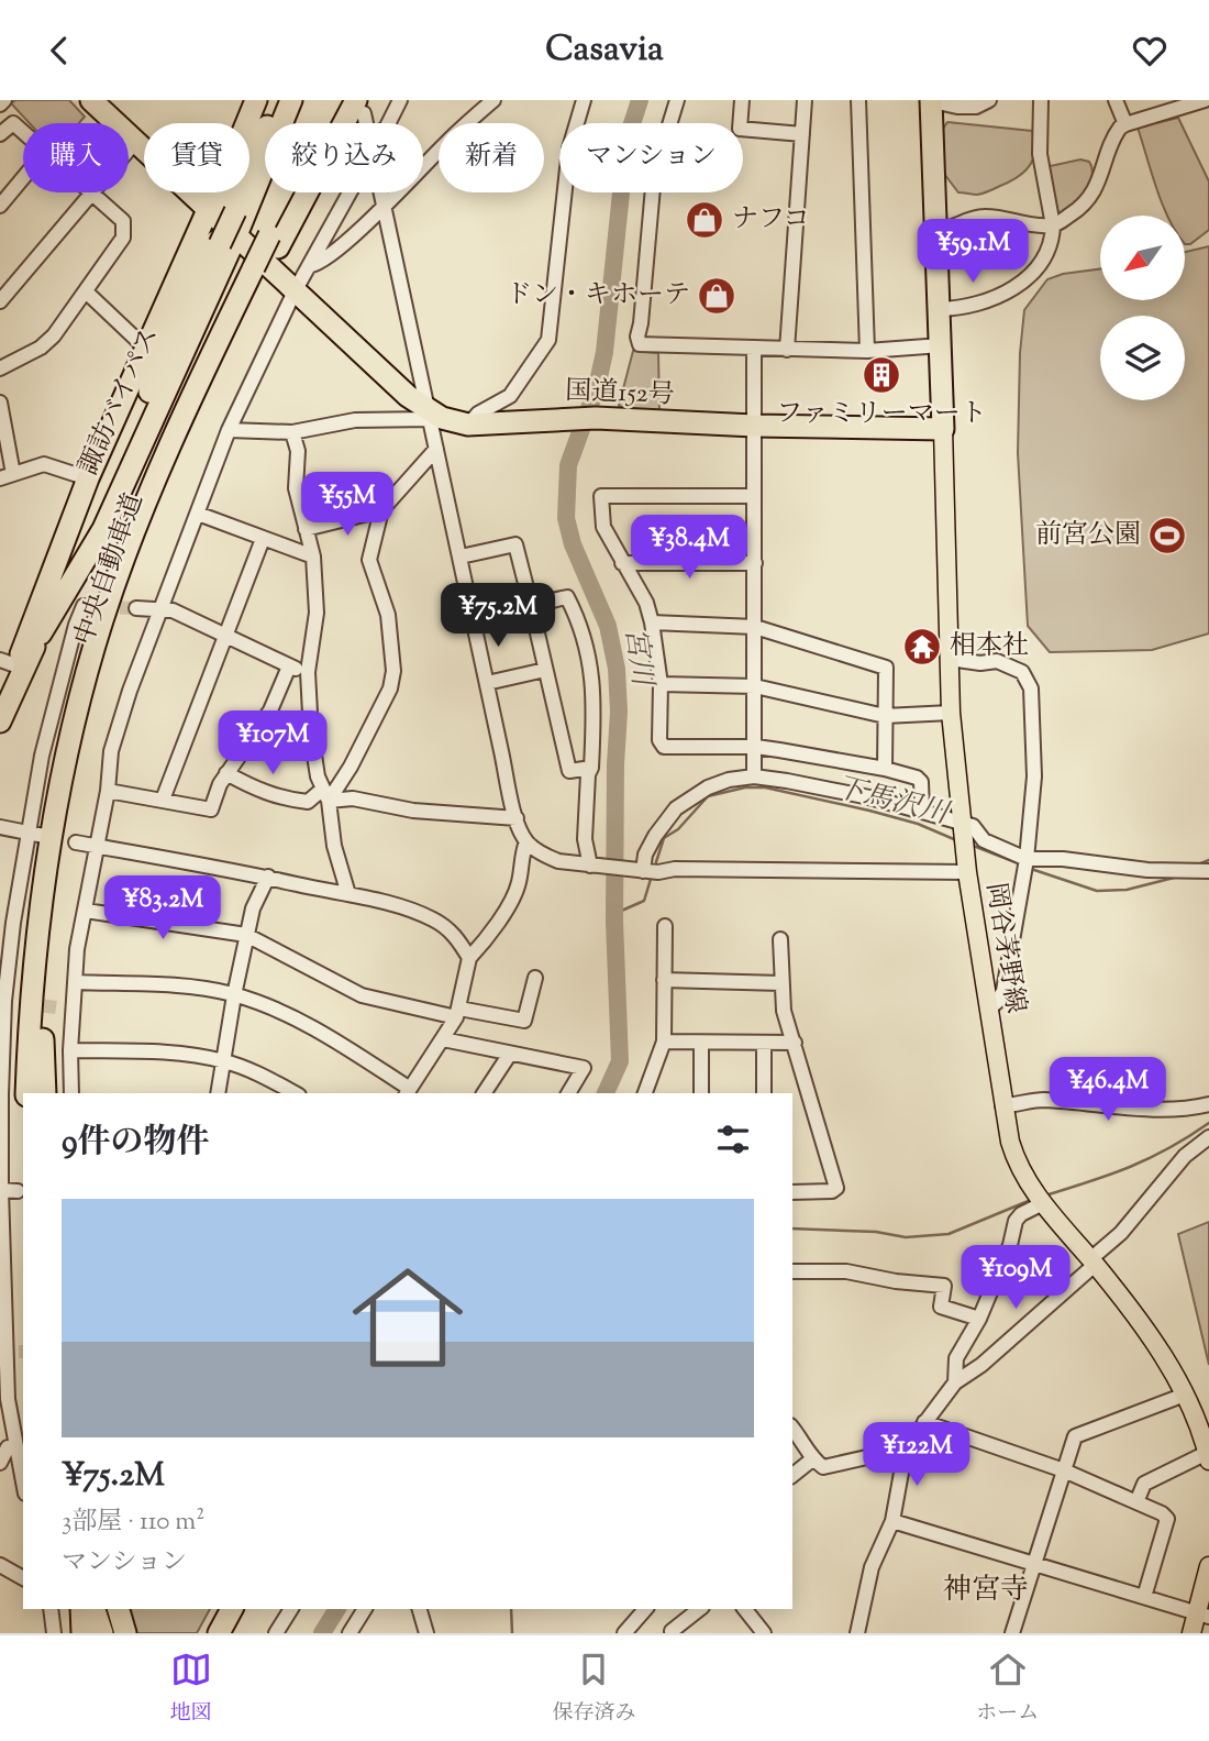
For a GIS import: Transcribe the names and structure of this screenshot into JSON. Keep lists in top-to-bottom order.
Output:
{
  "streets": {
    "highway": ["国道152号", "諏訪バイパス", "中央自動車道"],
    "main road": ["岡谷茅野線"]
  },
  "crossings": [
    ["国道152号", "諏訪バイパス"],
    ["国道152号", "岡谷茅野線"]
  ],
  "districts": ["神宮寺"],
  "water": ["宮川", "下馬沢川"],
  "places": {
    "shop": ["ナフコ", "ドン・キホーテ"],
    "building": ["ファミリーマート"],
    "sports": ["前宮公園"],
    "temple": ["相本社"]
  },
  "north": "bottom left",
  "page": {
    "header": "Casavia",
    "chip": [
      "購入",
      "賃貸",
      "絞り込み",
      "新着",
      "マンション"
    ],
    "price": [
      "¥59.1M",
      "¥55M",
      "¥38.4M",
      "¥75.2M",
      "¥107M",
      "¥83.2M",
      "¥46.4M",
      "¥109M",
      "¥122M"
    ],
    "heading": "9件の物件",
    "list": [
      {
        "name": "¥75.2M",
        "note": "3部屋 · 110 m² · マンション"
      }
    ],
    "tabs": ["地図", "保存済み", "ホーム"]
  }
}
